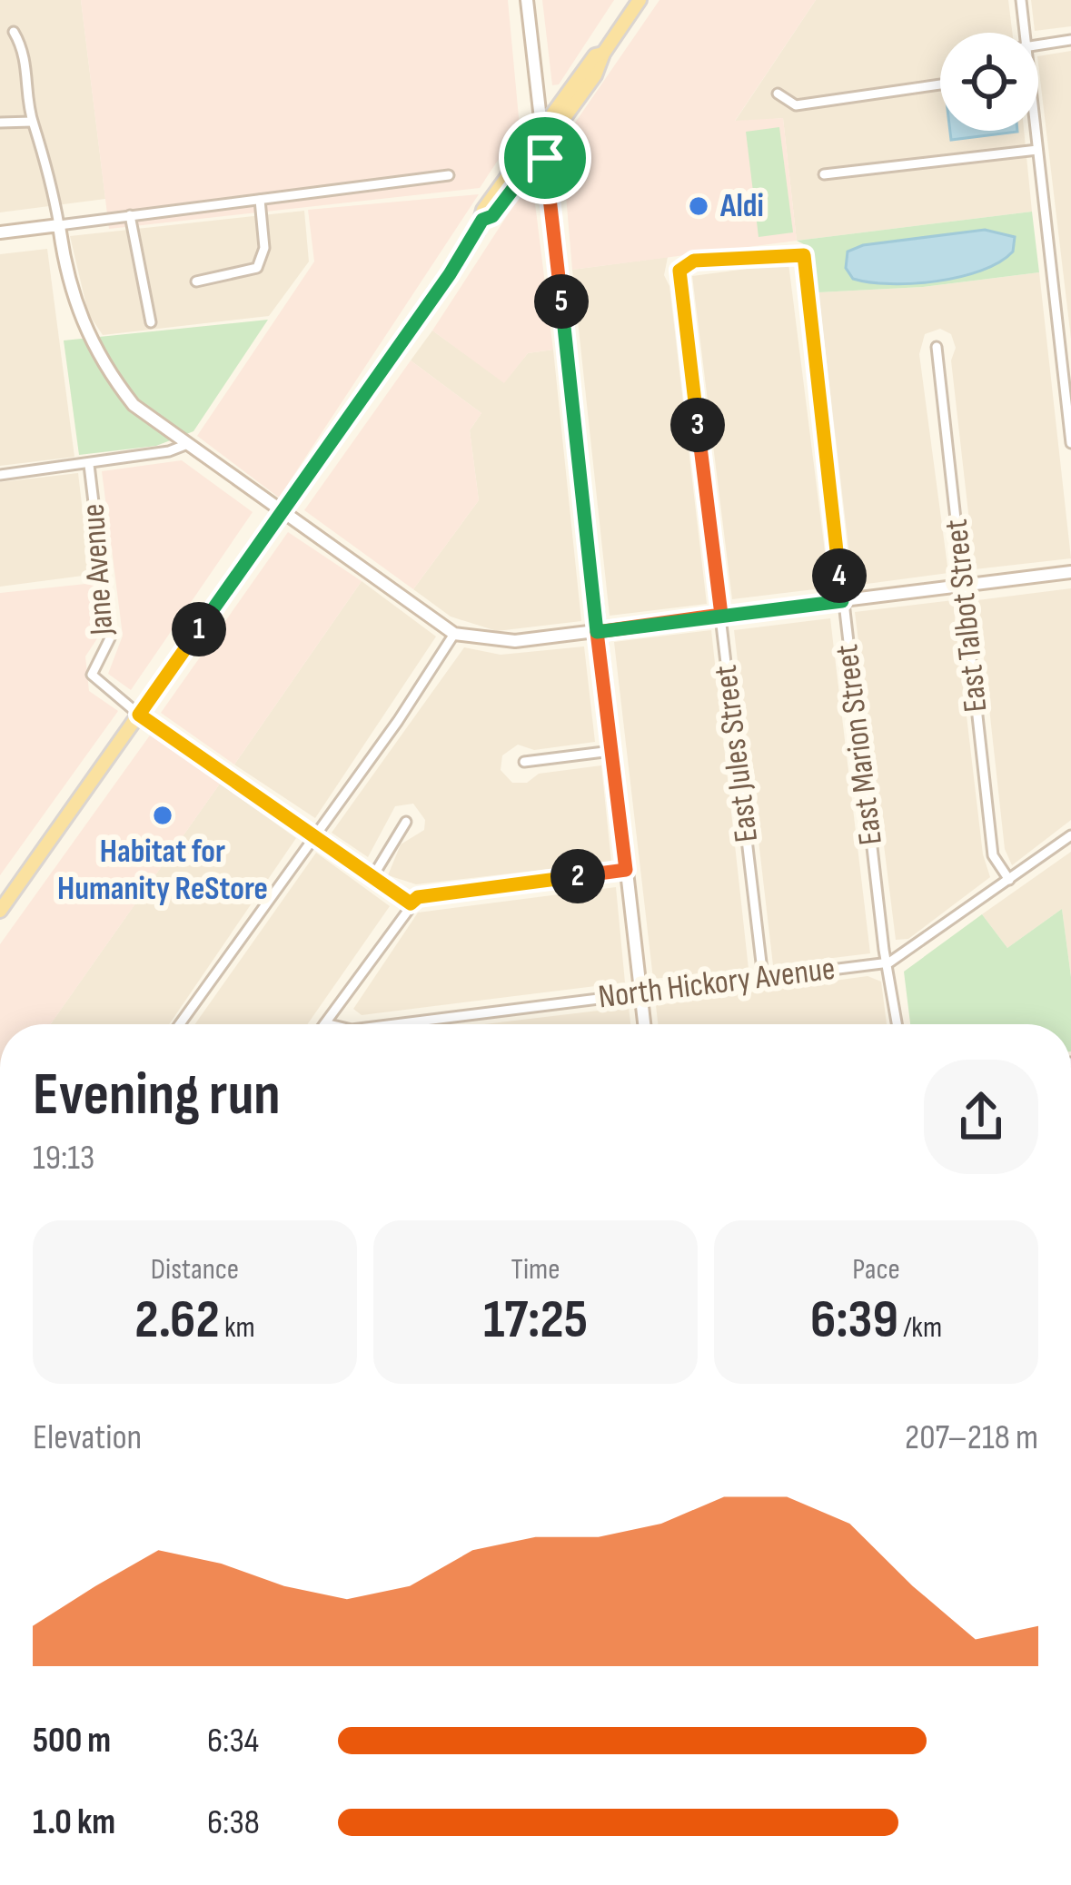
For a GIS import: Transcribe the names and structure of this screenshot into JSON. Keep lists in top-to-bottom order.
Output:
{
  "streets": {
    "street": [
      "Jane Avenue",
      "East Talbot Street",
      "East Marion Street",
      "East Jules Street",
      "North Hickory Avenue"
    ]
  },
  "crossings": [
    ["East Talbot Street", "North Hickory Avenue"],
    ["East Marion Street", "East Jules Street"],
    ["East Marion Street", "North Hickory Avenue"],
    ["East Jules Street", "North Hickory Avenue"]
  ],
  "places": ["Aldi", "Habitat for Humanity ReStore"],
  "page": {
    "pins": [
      "5",
      "3",
      "4",
      "1",
      "2"
    ],
    "heading": ["Evening run", "19:13"],
    "stats": [
      ["Distance", "2.62 km"],
      ["Time", "17:25"],
      ["Pace", "6:39 /km"]
    ],
    "chart": ["Elevation", "207–218 m"],
    "list": [
      {
        "name": "500 m",
        "note": "6:34"
      },
      {
        "name": "1.0 km",
        "note": "6:38"
      }
    ]
  }
}
